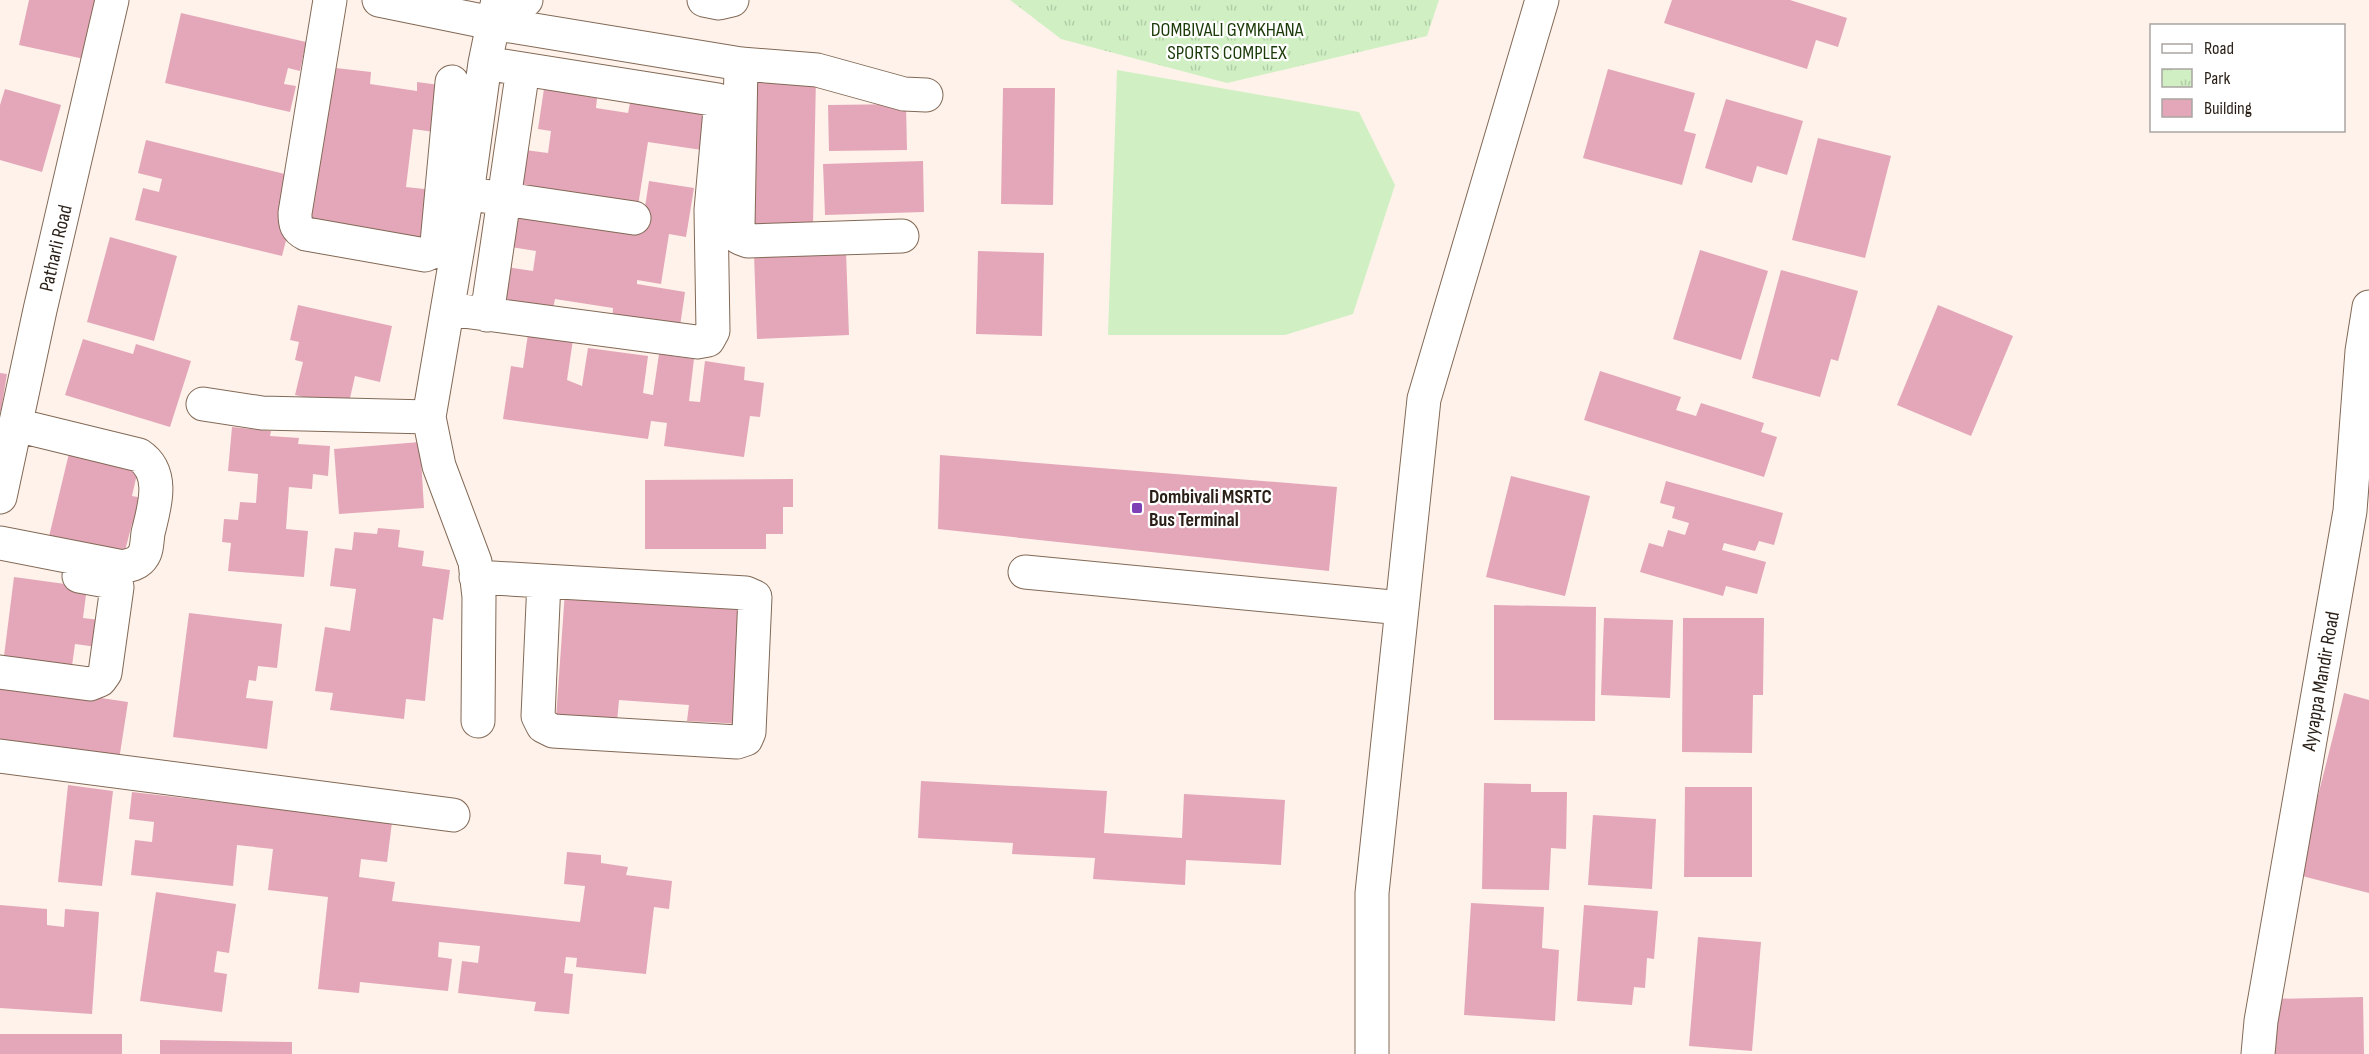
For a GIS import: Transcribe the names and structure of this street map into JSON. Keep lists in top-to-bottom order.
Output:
{
  "streets": {
    "street": ["Patharli Road", "Ayyappa Mandir Road"]
  },
  "parks": ["DOMBIVALI GYMKHANA SPORTS COMPLEX"],
  "places": {
    "transit": ["Dombivali MSRTC Bus Terminal"]
  },
  "legend": ["Road", "Park", "Building"]
}
